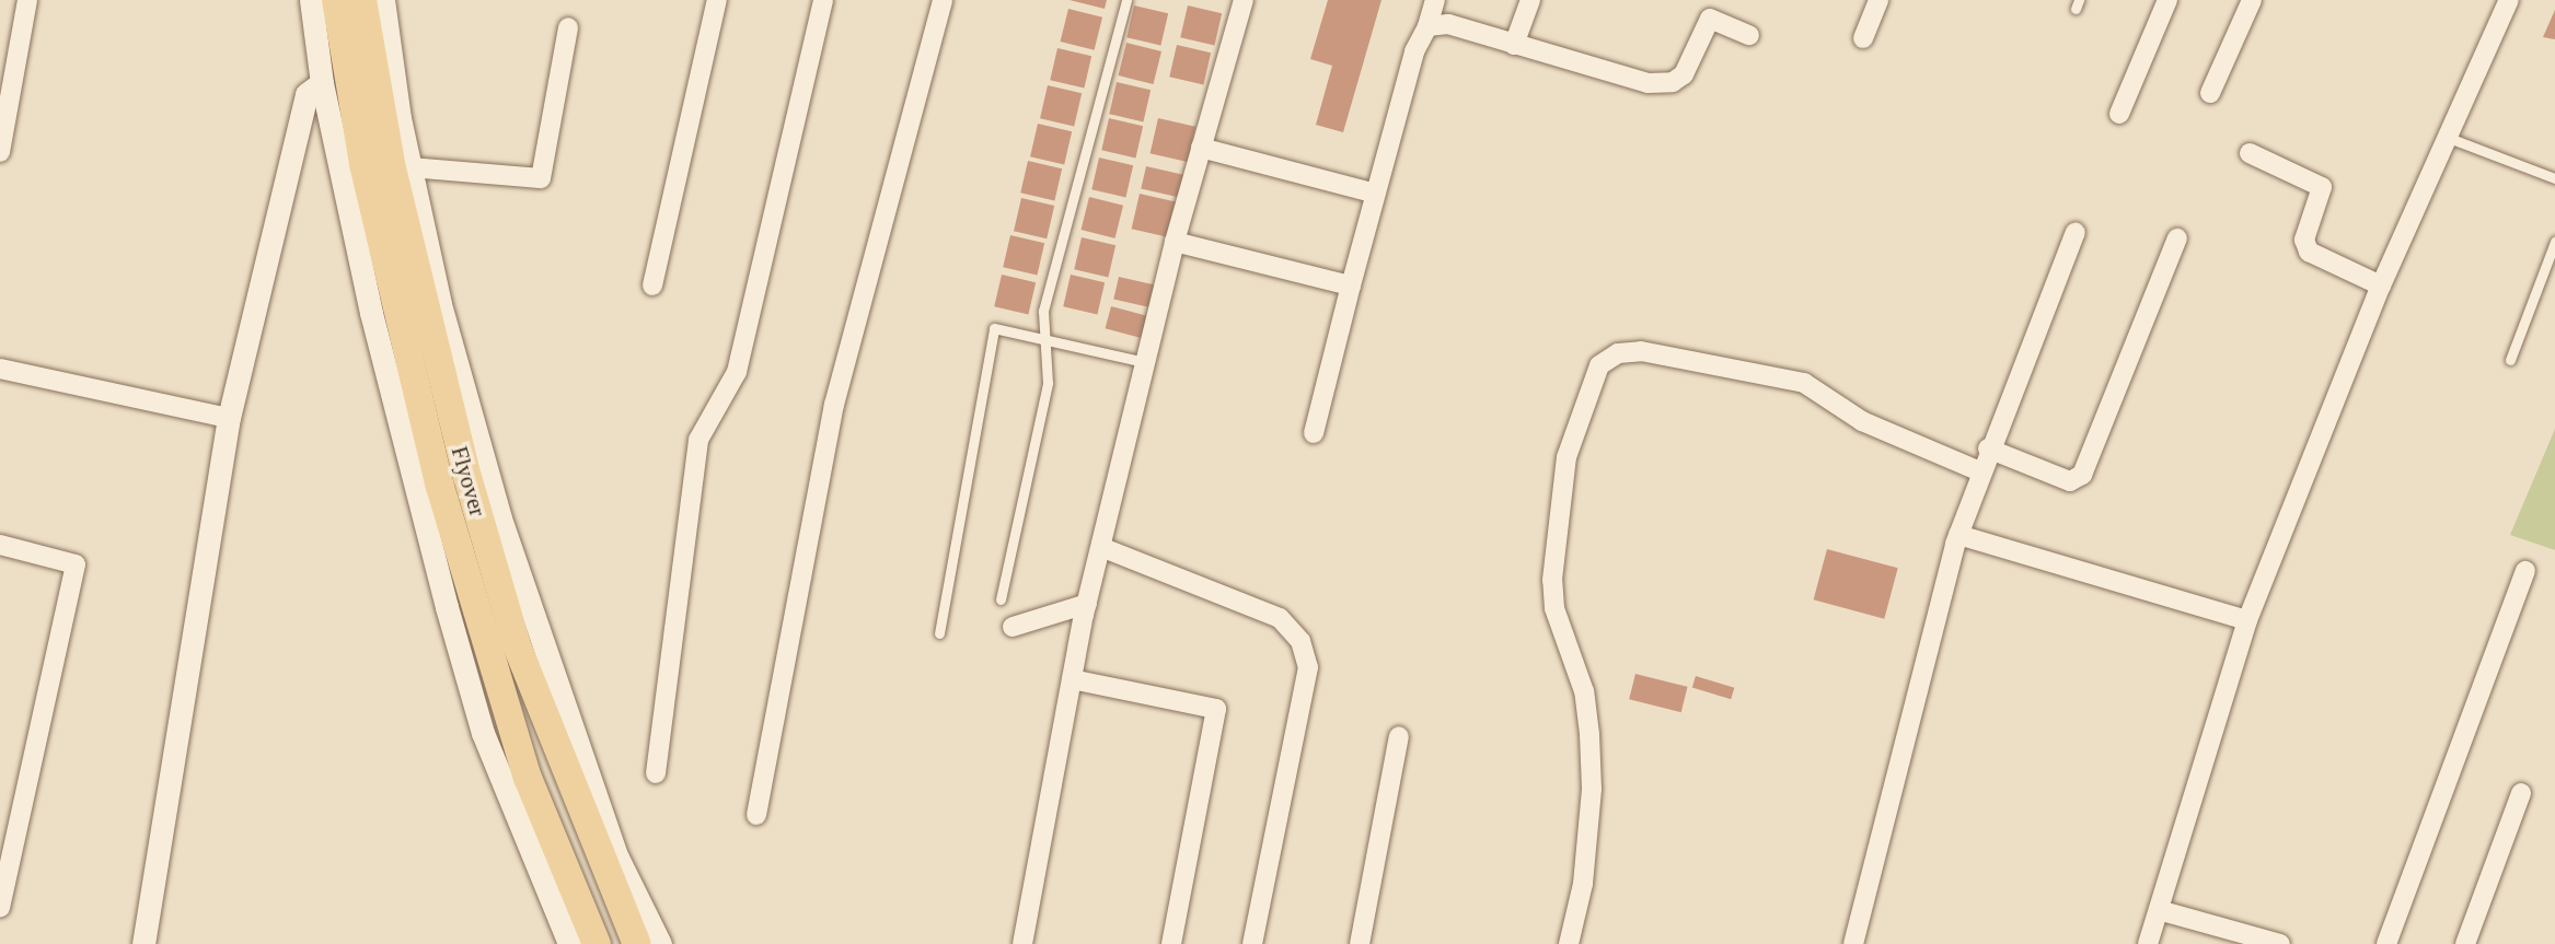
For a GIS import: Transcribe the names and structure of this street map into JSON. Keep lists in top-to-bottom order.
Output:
{
  "streets": {
    "main road": ["Flyover"]
  }
}
